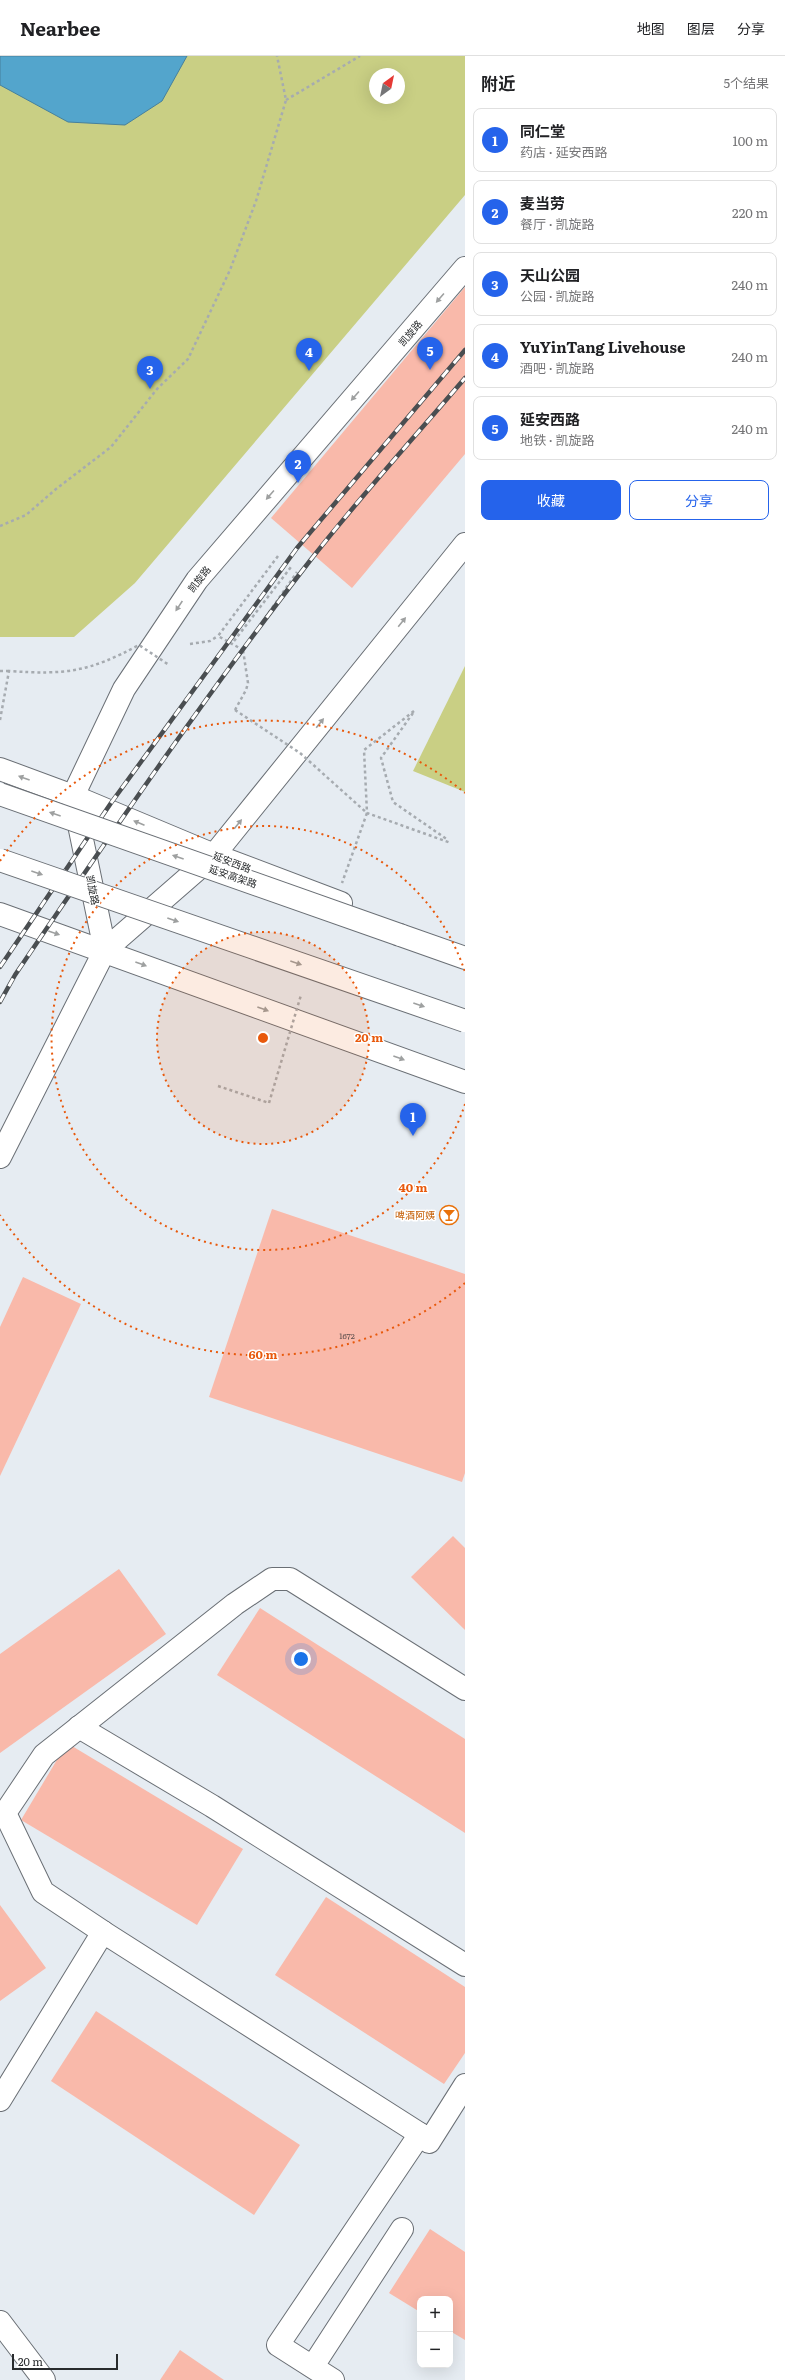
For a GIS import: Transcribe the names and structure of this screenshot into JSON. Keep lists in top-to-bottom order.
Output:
{
  "streets": {
    "main road": ["凯旋路", "延安西路", "延安高架路"]
  },
  "crossings": [
    ["凯旋路", "延安西路"]
  ],
  "places": {
    "bar": ["啤酒阿姨"]
  },
  "house_numbers": ["1672"],
  "scale_bar": "20 m",
  "north": "top right",
  "page": {
    "header": "Nearbee",
    "nav": ["地图", "图层", "分享"],
    "heading": ["附近", "5个结果"],
    "list": [
      {
        "mark": "1",
        "name": "同仁堂",
        "note": "药店 · 延安西路",
        "value": "100 m"
      },
      {
        "mark": "2",
        "name": "麦当劳",
        "note": "餐厅 · 凯旋路",
        "value": "220 m"
      },
      {
        "mark": "3",
        "name": "天山公园",
        "note": "公园 · 凯旋路",
        "value": "240 m"
      },
      {
        "mark": "4",
        "name": "YuYinTang Livehouse",
        "note": "酒吧 · 凯旋路",
        "value": "240 m"
      },
      {
        "mark": "5",
        "name": "延安西路",
        "note": "地铁 · 凯旋路",
        "value": "240 m"
      }
    ],
    "pins": [
      "5",
      "4",
      "3",
      "2",
      "1"
    ],
    "buttons": ["收藏", "分享"],
    "map_buttons": ["+", "−"],
    "scale": "20 m"
  },
  "rings": ["20 m", "40 m", "60 m"]
}
